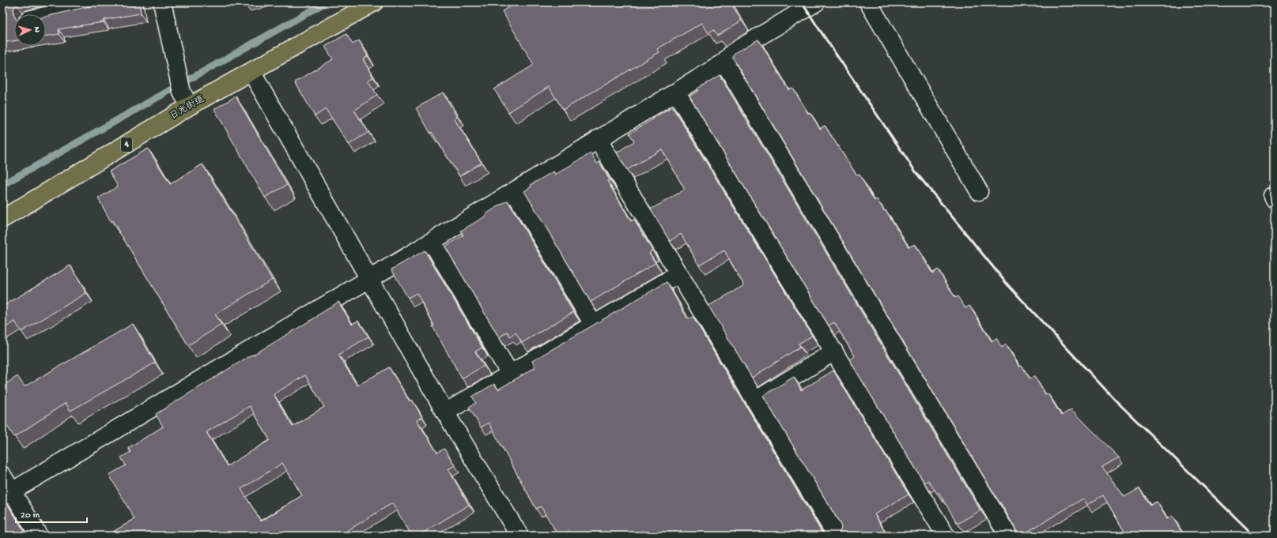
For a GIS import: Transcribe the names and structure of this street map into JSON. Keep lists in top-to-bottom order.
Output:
{
  "streets": {
    "highway": ["日光街道", "4"]
  },
  "scale_bar": "20 m",
  "north": "right"
}
